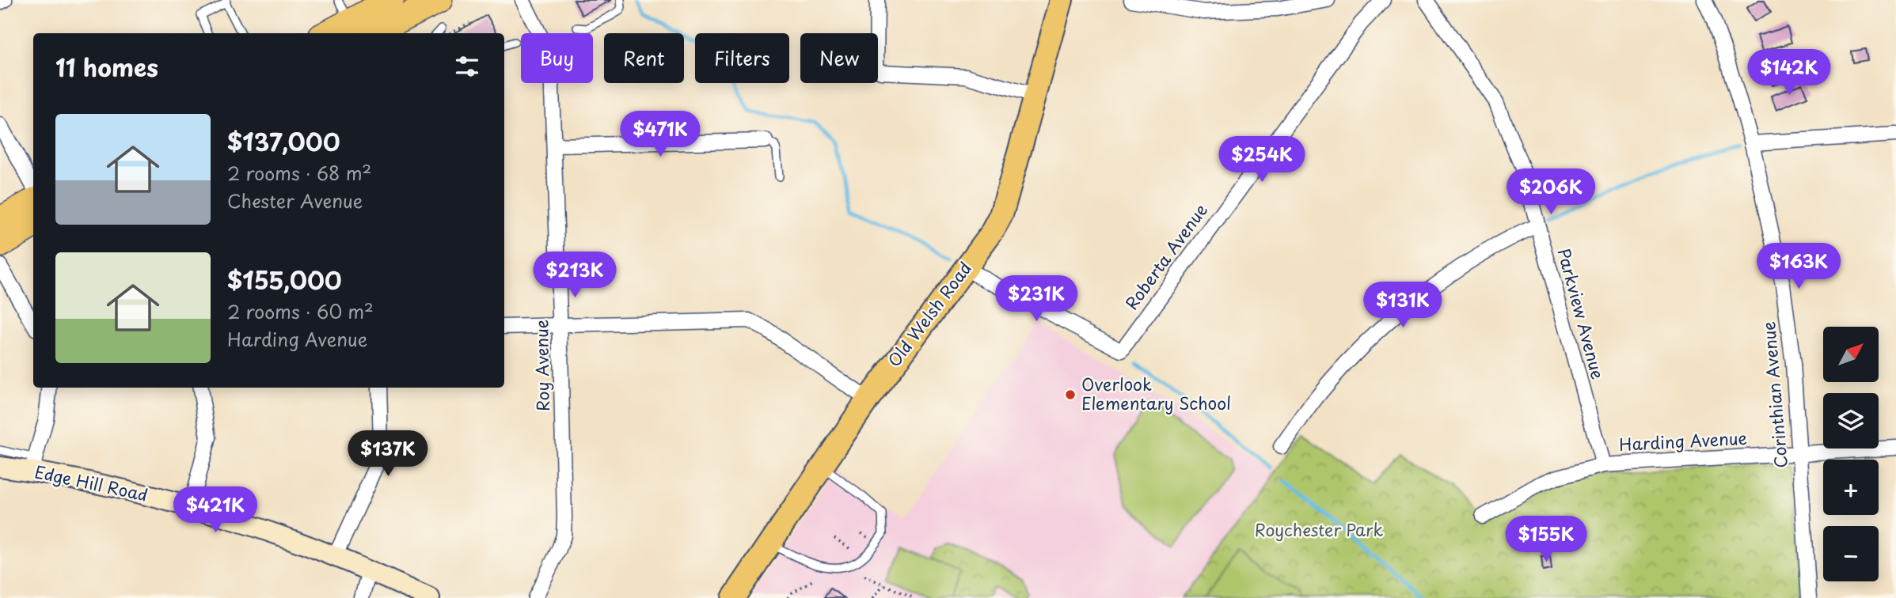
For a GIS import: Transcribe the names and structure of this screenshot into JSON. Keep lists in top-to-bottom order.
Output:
{
  "streets": {
    "main road": ["Old Welsh Road"],
    "street": [
      "Roberta Avenue",
      "Parkview Avenue",
      "Roy Avenue",
      "Corinthian Avenue",
      "Harding Avenue",
      "Edge Hill Road"
    ]
  },
  "crossings": [
    ["Roberta Avenue", "Old Welsh Road"],
    ["Parkview Avenue", "Harding Avenue"],
    ["Corinthian Avenue", "Harding Avenue"]
  ],
  "parks": ["Roychester Park"],
  "places": ["Overlook Elementary School"],
  "north": "top right",
  "page": {
    "chip": [
      "Buy",
      "Rent",
      "Filters",
      "New"
    ],
    "heading": "11 homes",
    "price": [
      "$142K",
      "$471K",
      "$254K",
      "$206K",
      "$163K",
      "$213K",
      "$231K",
      "$131K",
      "$137K",
      "$421K",
      "$155K"
    ],
    "list": [
      {
        "name": "$137,000",
        "note": "2 rooms · 68 m² · Chester Avenue"
      },
      {
        "name": "$155,000",
        "note": "2 rooms · 60 m² · Harding Avenue"
      }
    ],
    "map_buttons": ["+", "−"]
  }
}
